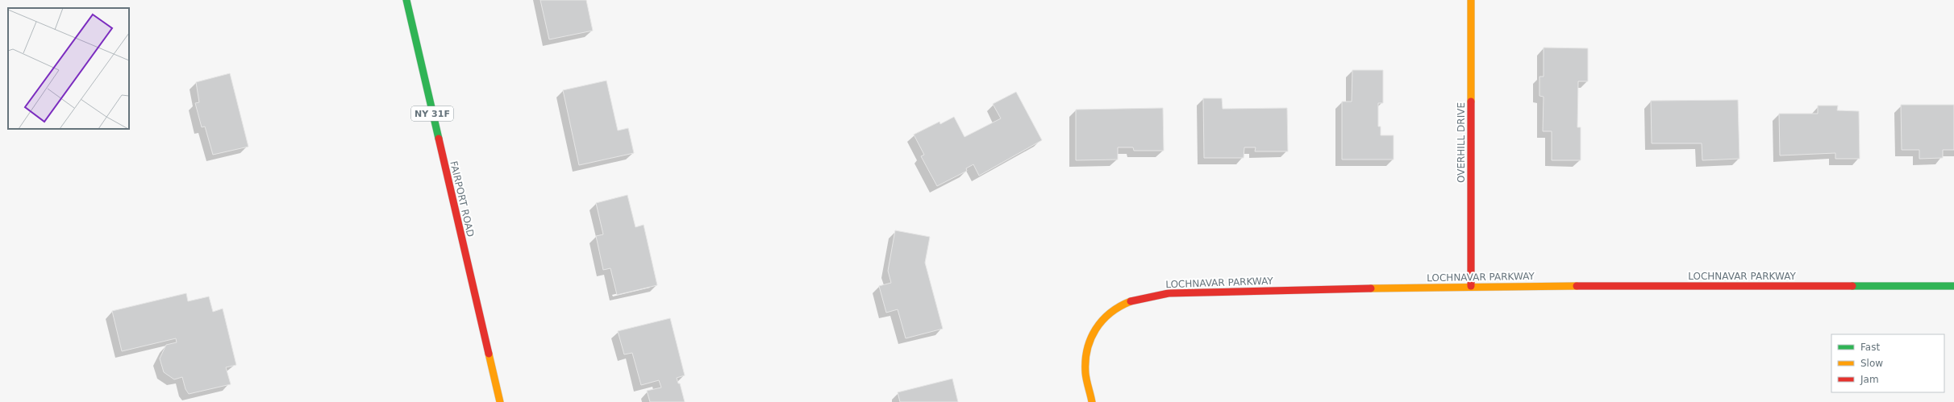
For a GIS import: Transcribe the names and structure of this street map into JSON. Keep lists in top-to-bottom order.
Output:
{
  "streets": {
    "street": [
      "NY 31F",
      "OVERHILL DRIVE",
      "FAIRPORT ROAD",
      "LOCHNAVAR PARKWAY"
    ]
  },
  "crossings": [
    ["OVERHILL DRIVE", "LOCHNAVAR PARKWAY"]
  ],
  "legend": ["Fast", "Slow", "Jam"]
}
